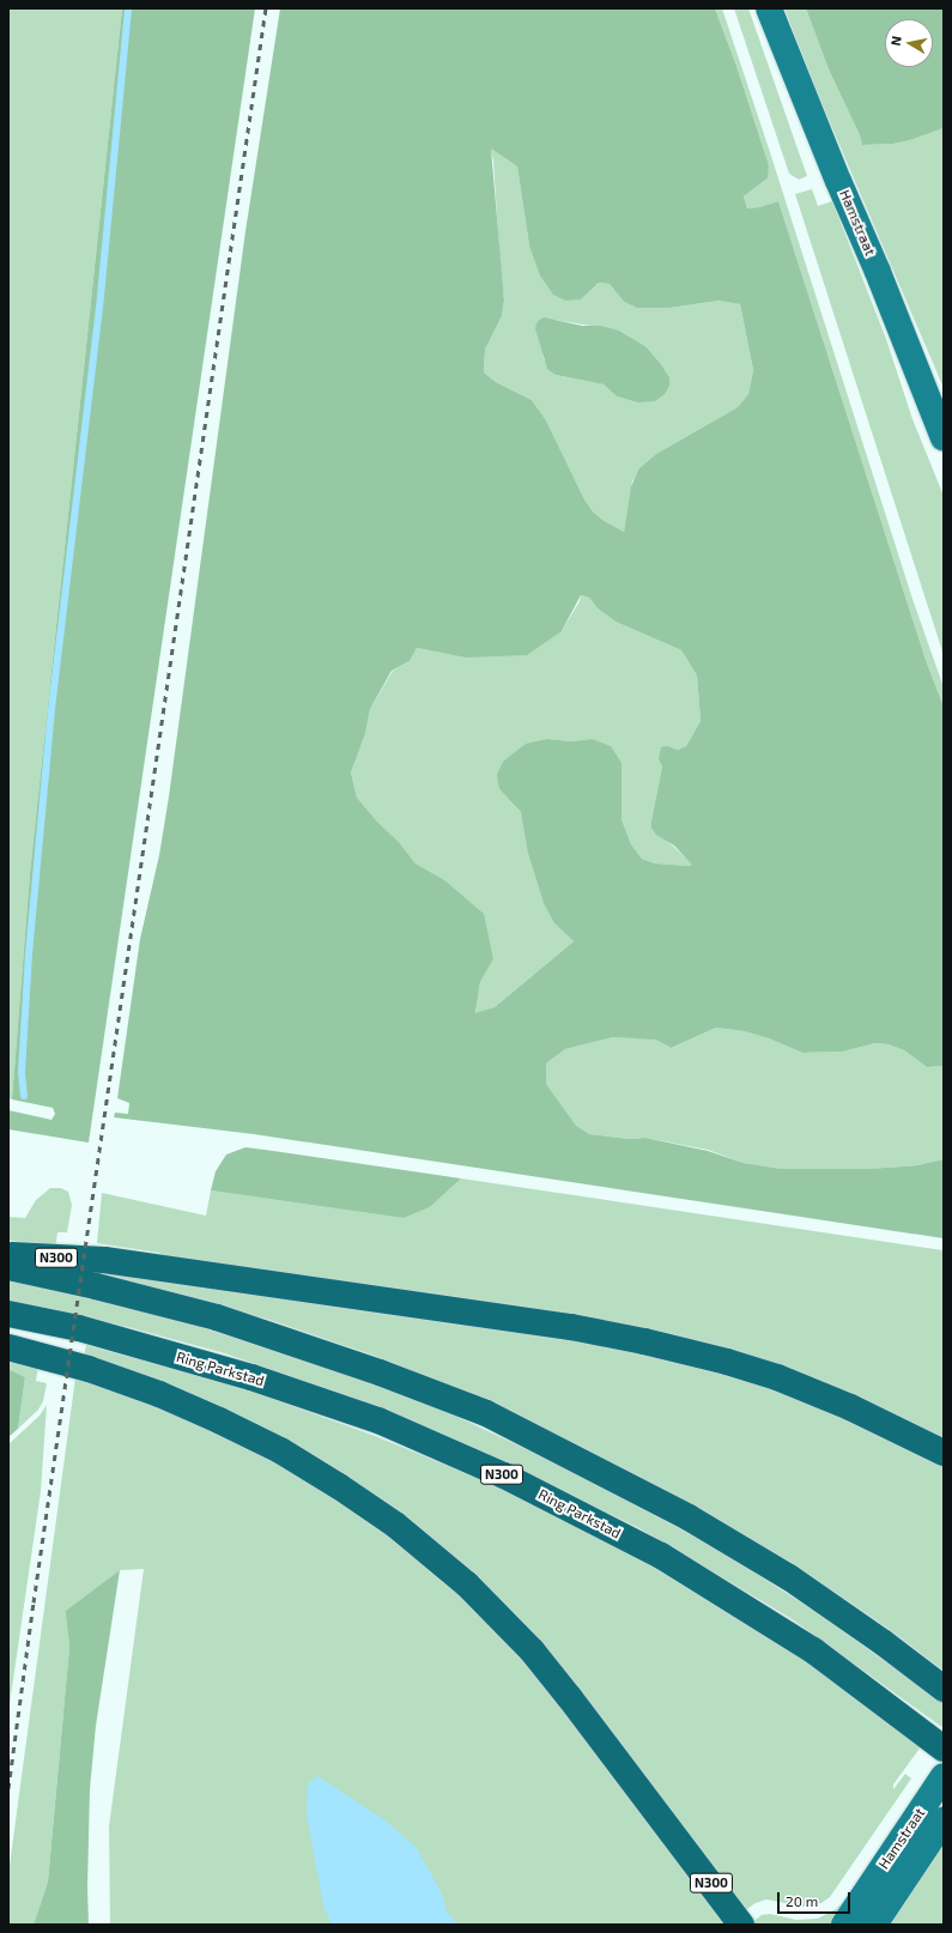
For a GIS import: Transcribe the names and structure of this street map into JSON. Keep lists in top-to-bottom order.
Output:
{
  "streets": {
    "highway": ["N300", "Ring Parkstad"],
    "main road": ["Hamstraat"]
  },
  "scale_bar": "20 m",
  "north": "left"
}
